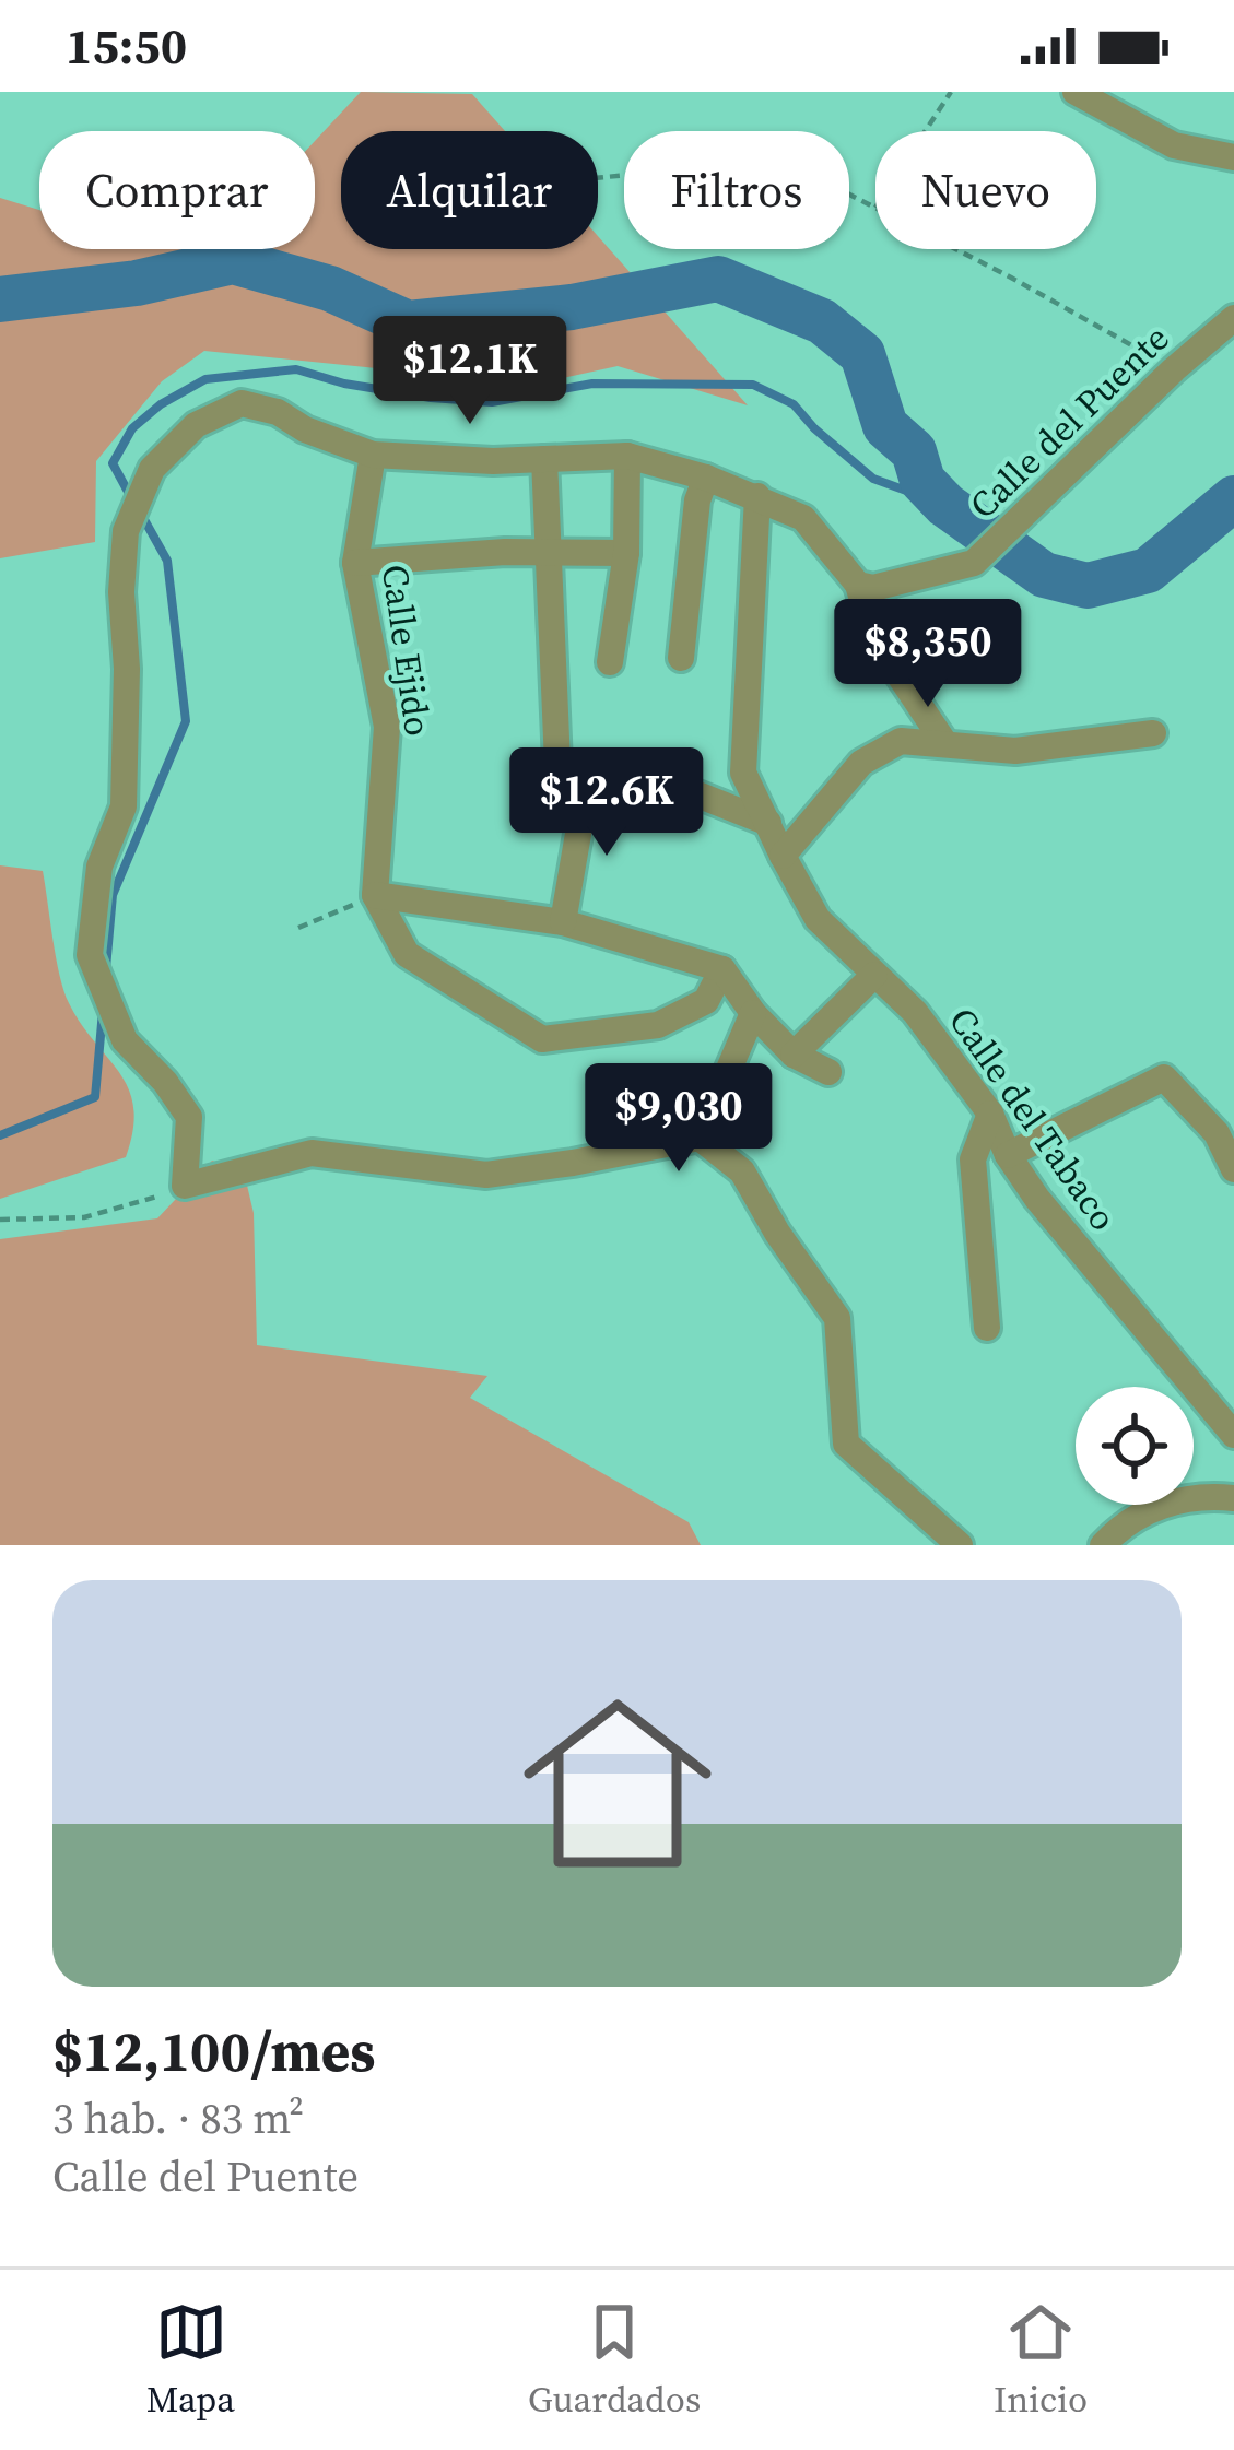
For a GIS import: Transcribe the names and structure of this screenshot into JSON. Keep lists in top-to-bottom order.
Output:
{
  "streets": {
    "street": ["Calle del Puente", "Calle Ejido", "Calle del Tabaco"]
  },
  "page": {
    "status": "15:50",
    "chip": [
      "Comprar",
      "Alquilar",
      "Filtros",
      "Nuevo"
    ],
    "price": [
      "$12.1K",
      "$8,350",
      "$12.6K",
      "$9,030"
    ],
    "list": [
      {
        "name": "$12,100/mes",
        "note": "3 hab. · 83 m² · Calle del Puente"
      }
    ],
    "tabs": ["Mapa", "Guardados", "Inicio"]
  }
}
